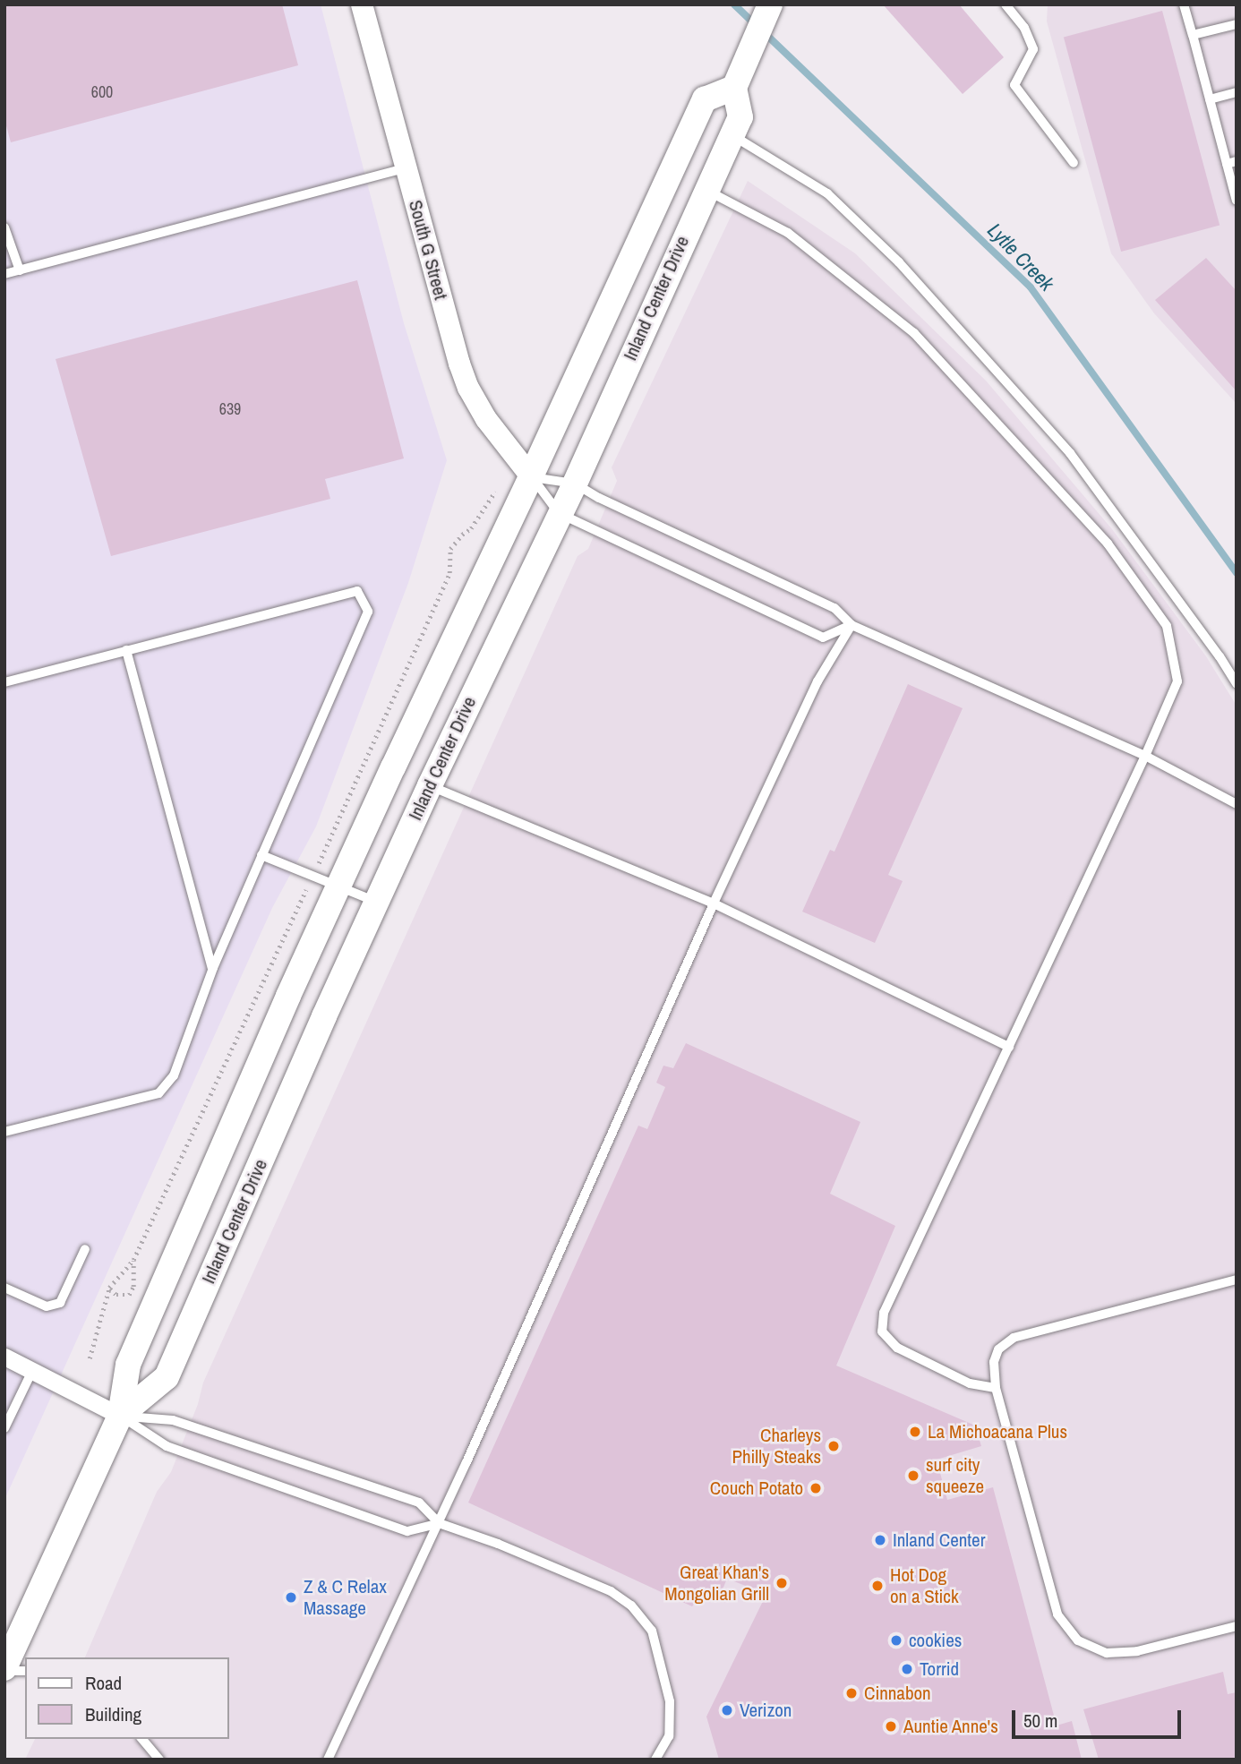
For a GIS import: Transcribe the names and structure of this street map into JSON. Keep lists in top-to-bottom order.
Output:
{
  "streets": {
    "main road": ["Inland Center Drive"],
    "street": ["South G Street"]
  },
  "crossings": [
    ["South G Street", "Inland Center Drive"]
  ],
  "water": ["Lytle Creek"],
  "places": [
    "La Michoacana Plus",
    "Charleys Philly Steaks",
    "surf city squeeze",
    "Couch Potato",
    "Inland Center",
    "Great Khan's Mongolian Grill",
    "Hot Dog on a Stick",
    "Z & C Relax Massage",
    "cookies",
    "Torrid",
    "Cinnabon",
    "Verizon",
    "Auntie Anne's"
  ],
  "house_numbers": ["600", "639"],
  "legend": ["Road", "Building"],
  "scale_bar": "50 m"
}
